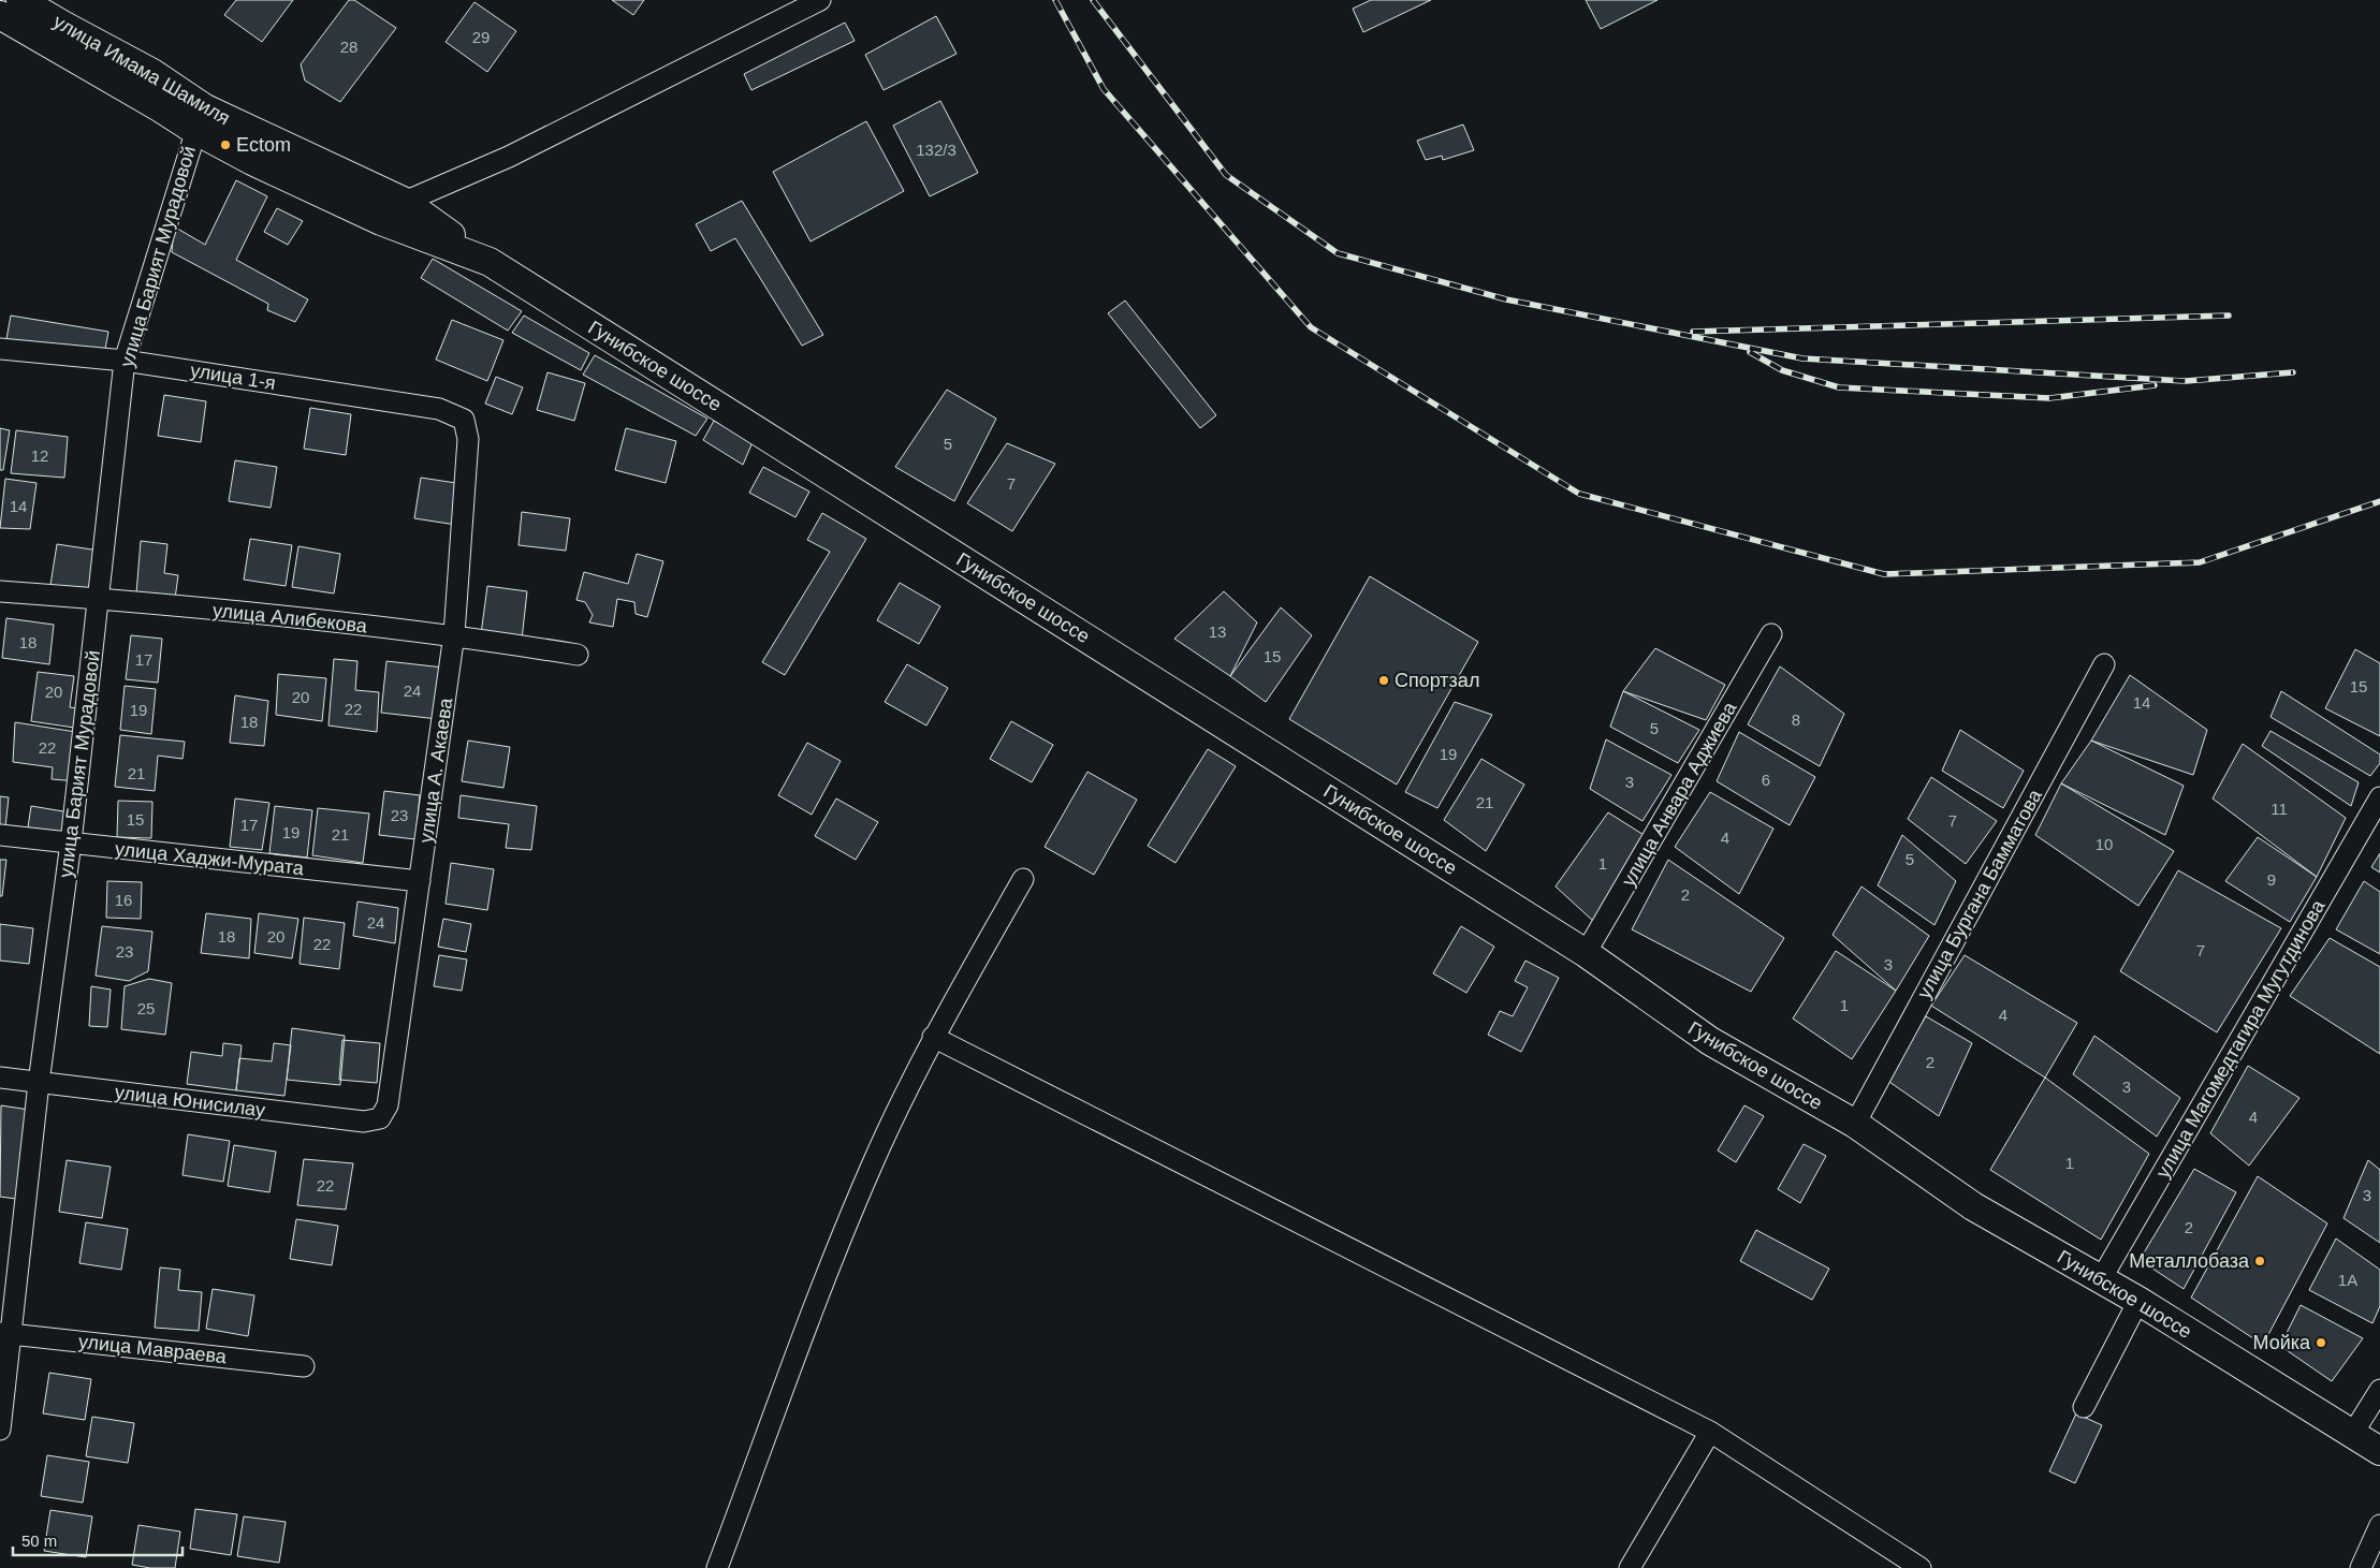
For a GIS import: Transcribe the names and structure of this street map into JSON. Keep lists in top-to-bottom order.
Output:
{
  "streets": {
    "main road": ["улица Имама Шамиля", "Гунибское шоссе"],
    "street": [
      "улица Барият Мурадовой",
      "улица 1-я",
      "улица Алибекова",
      "улица А. Акаева",
      "улица Анвара Аджиева",
      "улица Хаджи-Мурата",
      "улица Бургана Бамматова",
      "улица Магомедтагира Мугутдинова",
      "улица Юнисилау",
      "улица Мавраева"
    ]
  },
  "crossings": [
    ["улица Имама Шамиля", "улица Барият Мурадовой"],
    ["улица Имама Шамиля", "Гунибское шоссе"],
    ["улица Барият Мурадовой", "улица 1-я"],
    ["улица Барият Мурадовой", "улица Алибекова"],
    ["улица Барият Мурадовой", "улица Хаджи-Мурата"],
    ["улица Барият Мурадовой", "улица Юнисилау"],
    ["улица Барият Мурадовой", "улица Мавраева"],
    ["Гунибское шоссе", "улица Анвара Аджиева"],
    ["Гунибское шоссе", "улица Бургана Бамматова"],
    ["Гунибское шоссе", "улица Магомедтагира Мугутдинова"],
    ["улица 1-я", "улица А. Акаева"],
    ["улица Алибекова", "улица А. Акаева"],
    ["улица А. Акаева", "улица Хаджи-Мурата"],
    ["улица А. Акаева", "улица Юнисилау"]
  ],
  "places": [
    "Ectom",
    "Спортзал",
    "Металлобаза",
    "Мойка"
  ],
  "house_numbers": [
    "29",
    "28",
    "132/3",
    "5",
    "12",
    "7",
    "14",
    "13",
    "18",
    "15",
    "17",
    "15",
    "24",
    "20",
    "20",
    "14",
    "22",
    "19",
    "8",
    "18",
    "5",
    "22",
    "19",
    "21",
    "6",
    "3",
    "21",
    "11",
    "23",
    "15",
    "7",
    "17",
    "19",
    "21",
    "4",
    "10",
    "5",
    "1",
    "9",
    "2",
    "16",
    "24",
    "18",
    "20",
    "22",
    "7",
    "23",
    "3",
    "1",
    "25",
    "4",
    "2",
    "3",
    "4",
    "1",
    "22",
    "3",
    "2",
    "1А"
  ],
  "scale_bar": "50 m"
}
